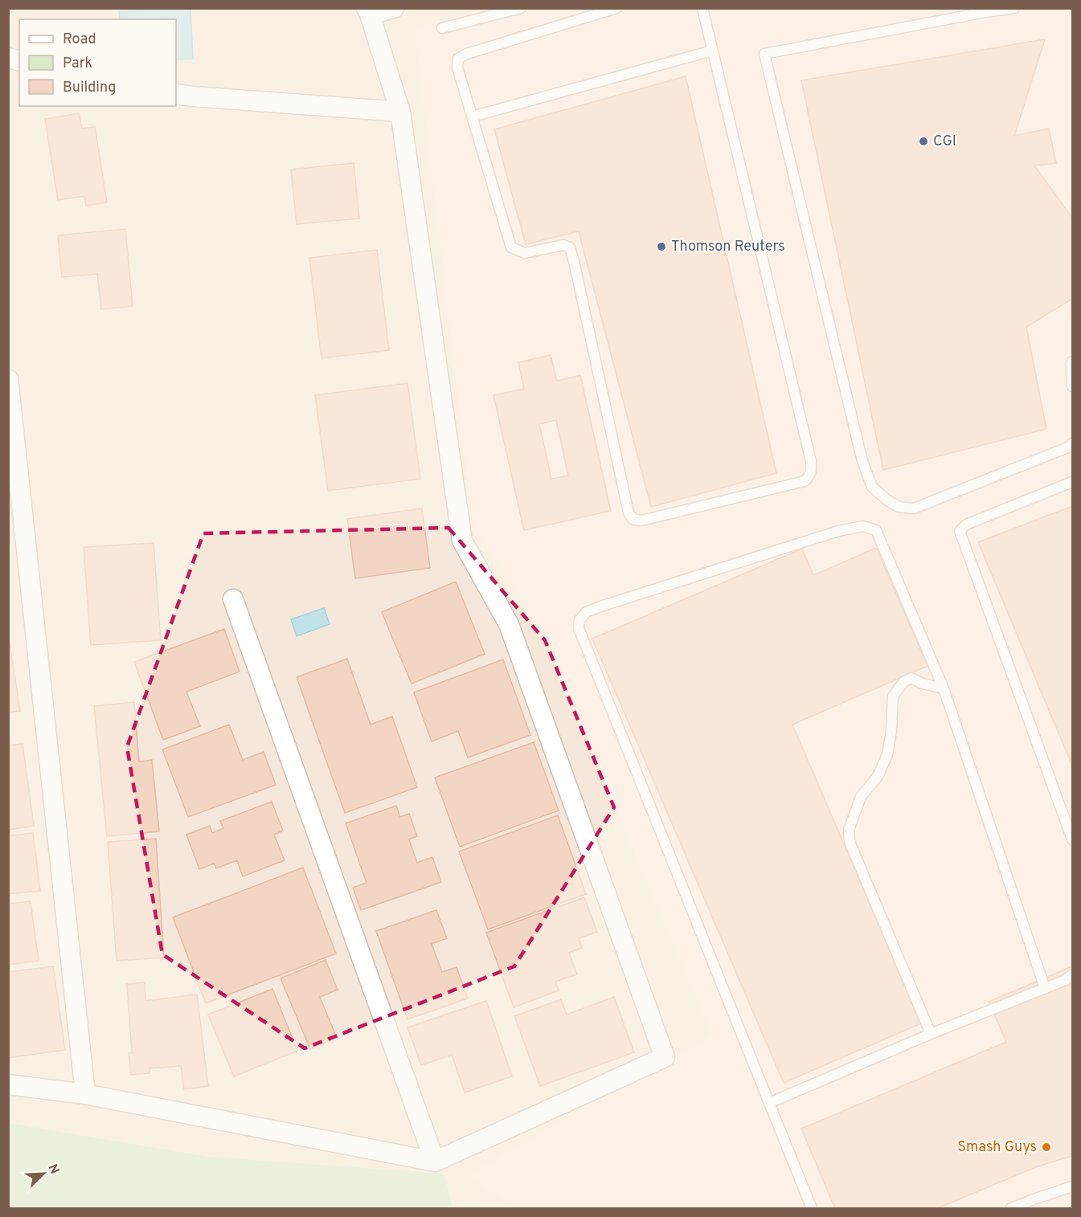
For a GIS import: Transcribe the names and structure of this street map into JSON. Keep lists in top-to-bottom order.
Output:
{
  "places": ["CGI", "Thomson Reuters", "Smash Guys"],
  "legend": ["Road", "Park", "Building"],
  "north": "top right"
}
